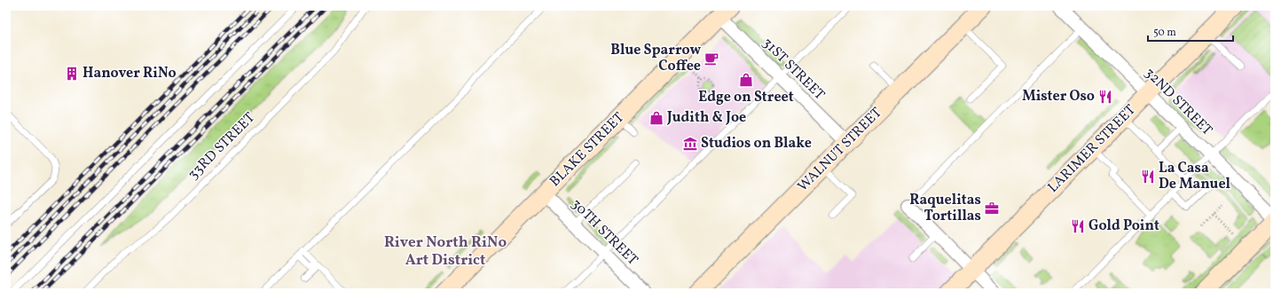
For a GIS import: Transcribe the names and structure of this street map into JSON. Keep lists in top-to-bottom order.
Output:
{
  "streets": {
    "street": [
      "31ST STREET",
      "32ND STREET",
      "LARIMER STREET",
      "BLAKE STREET",
      "WALNUT STREET",
      "30TH STREET"
    ],
    "lane": ["33RD STREET"]
  },
  "crossings": [
    ["31ST STREET", "BLAKE STREET"],
    ["31ST STREET", "WALNUT STREET"],
    ["32ND STREET", "LARIMER STREET"],
    ["BLAKE STREET", "30TH STREET"]
  ],
  "districts": ["River North RiNo Art District"],
  "places": {
    "cafe": ["Blue Sparrow Coffee"],
    "building": ["Hanover RiNo"],
    "shop": ["Edge on Street", "Judith & Joe"],
    "restaurant": ["Mister Oso", "La Casa De Manuel", "Gold Point"],
    "museum": ["Studios on Blake"],
    "office": ["Raquelitas Tortillas"]
  },
  "scale_bar": "50 m"
}
